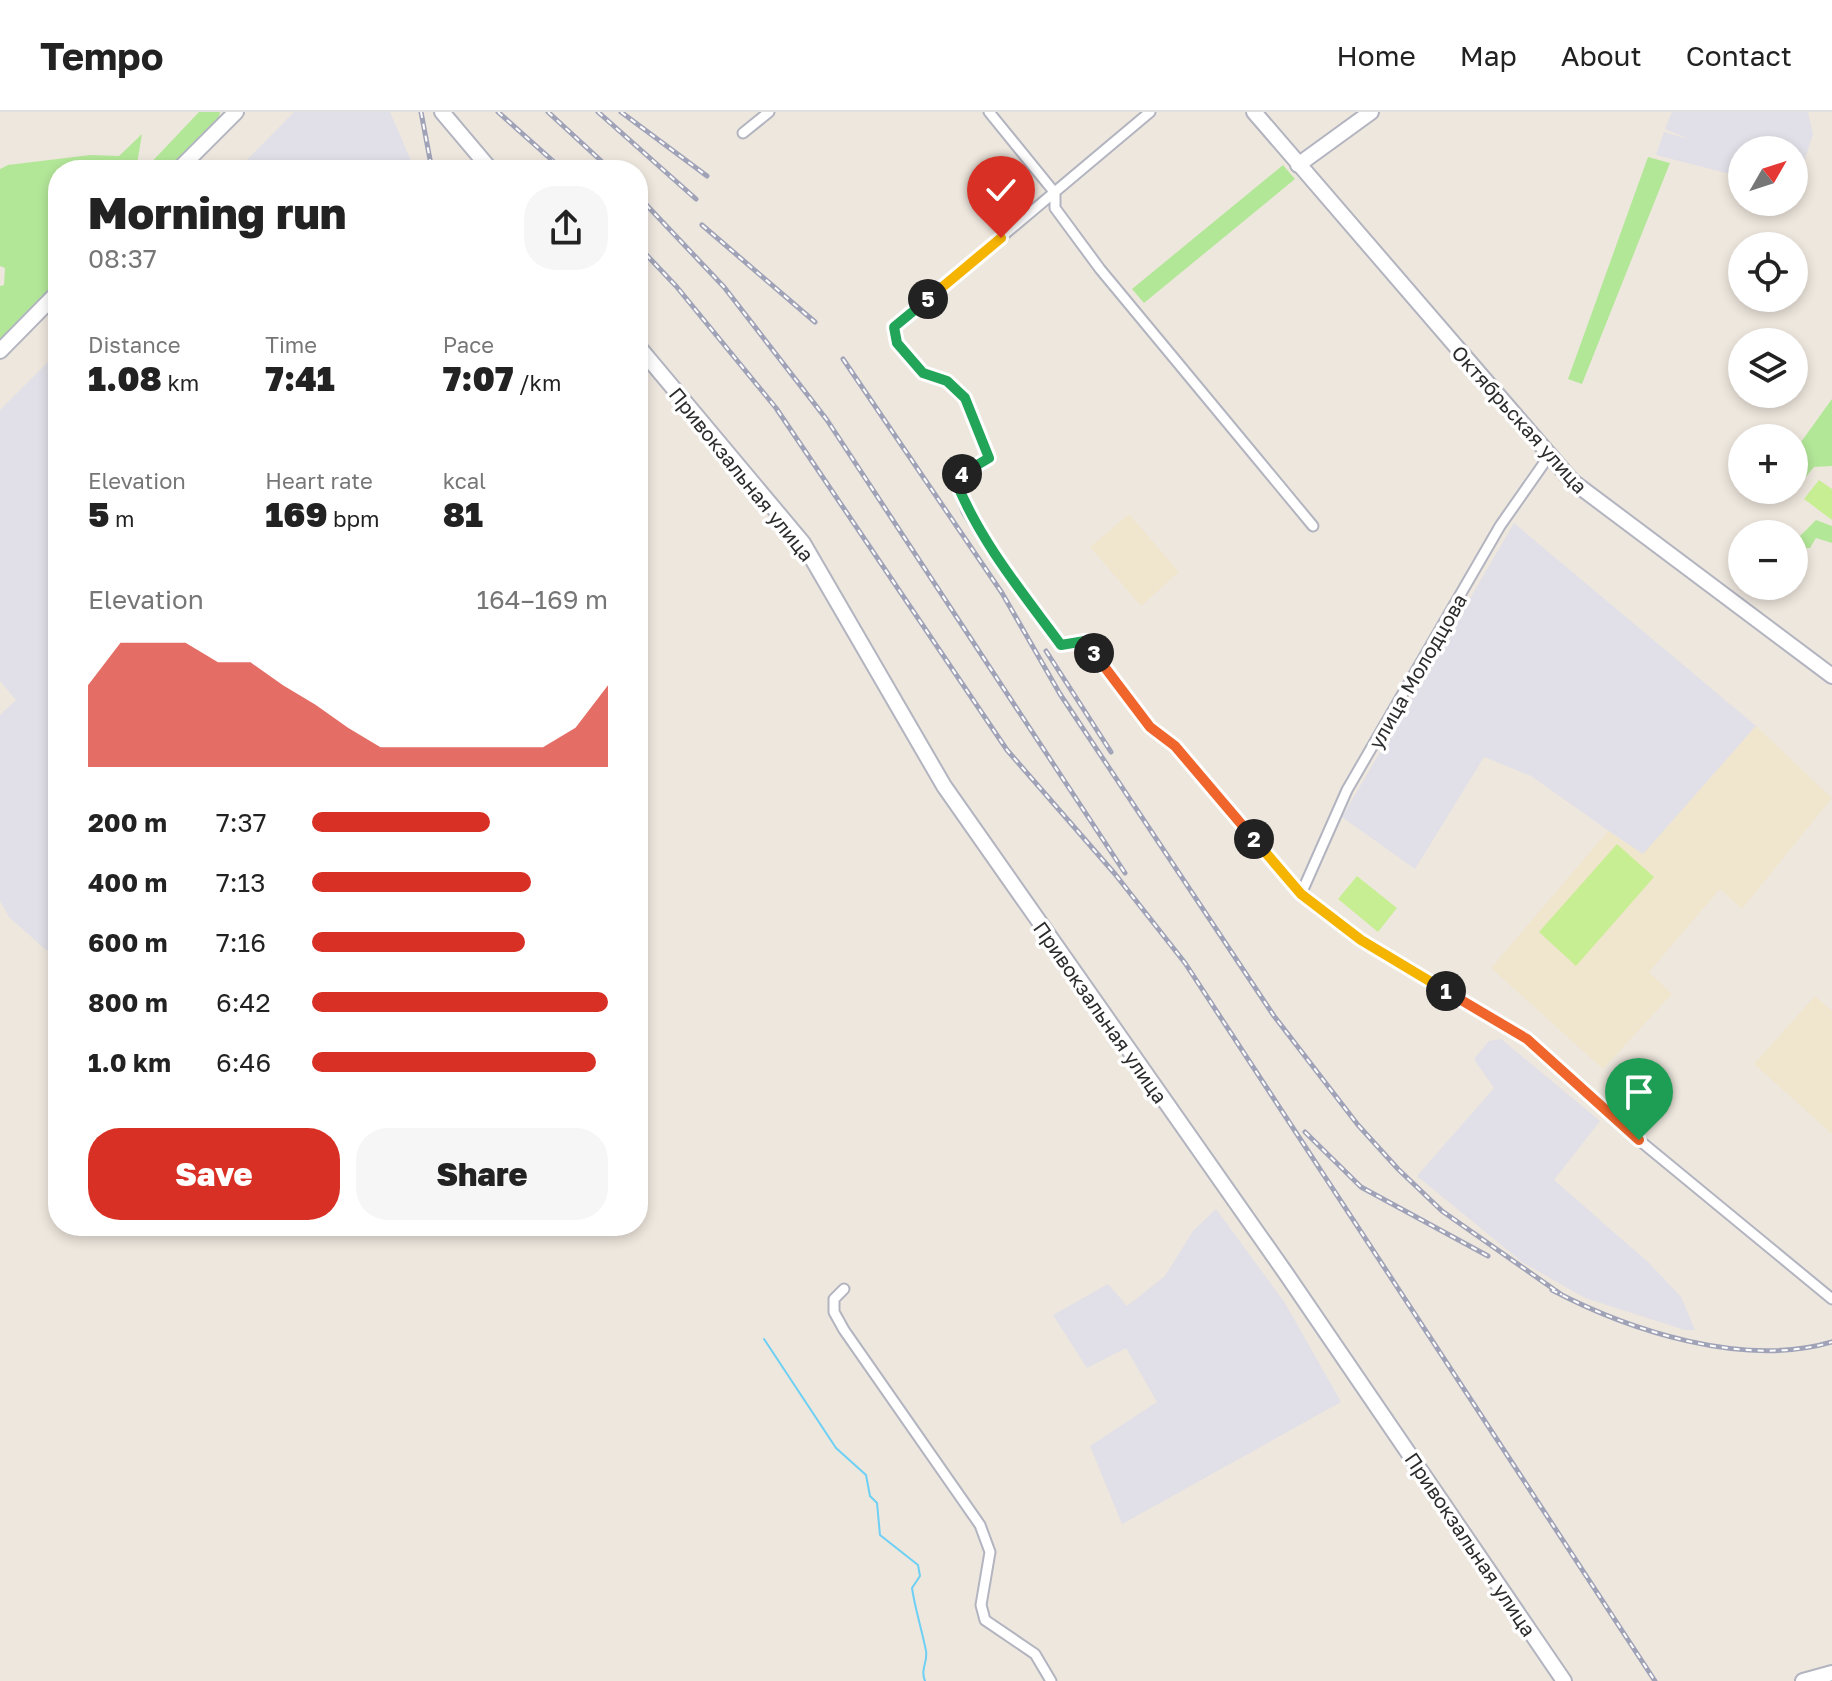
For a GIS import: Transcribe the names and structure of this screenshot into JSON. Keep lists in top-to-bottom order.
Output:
{
  "streets": {
    "street": ["Октябрьская улица", "Привокзальная улица", "улица Молодцова"]
  },
  "crossings": [
    ["Октябрьская улица", "улица Молодцова"]
  ],
  "north": "top right",
  "page": {
    "header": "Tempo",
    "nav": [
      "Home",
      "Map",
      "About",
      "Contact"
    ],
    "map_buttons": ["+", "−"],
    "heading": ["Morning run", "08:37"],
    "pins": [
      "5",
      "4",
      "3",
      "2",
      "1"
    ],
    "stats": [
      ["Distance", "1.08 km"],
      ["Time", "7:41"],
      ["Pace", "7:07 /km"],
      ["Elevation", "5 m"],
      ["Heart rate", "169 bpm"],
      ["kcal", "81"]
    ],
    "chart": ["Elevation", "164–169 m"],
    "list": [
      {
        "name": "200 m",
        "note": "7:37"
      },
      {
        "name": "400 m",
        "note": "7:13"
      },
      {
        "name": "600 m",
        "note": "7:16"
      },
      {
        "name": "800 m",
        "note": "6:42"
      },
      {
        "name": "1.0 km",
        "note": "6:46"
      }
    ],
    "buttons": ["Save", "Share"]
  }
}
